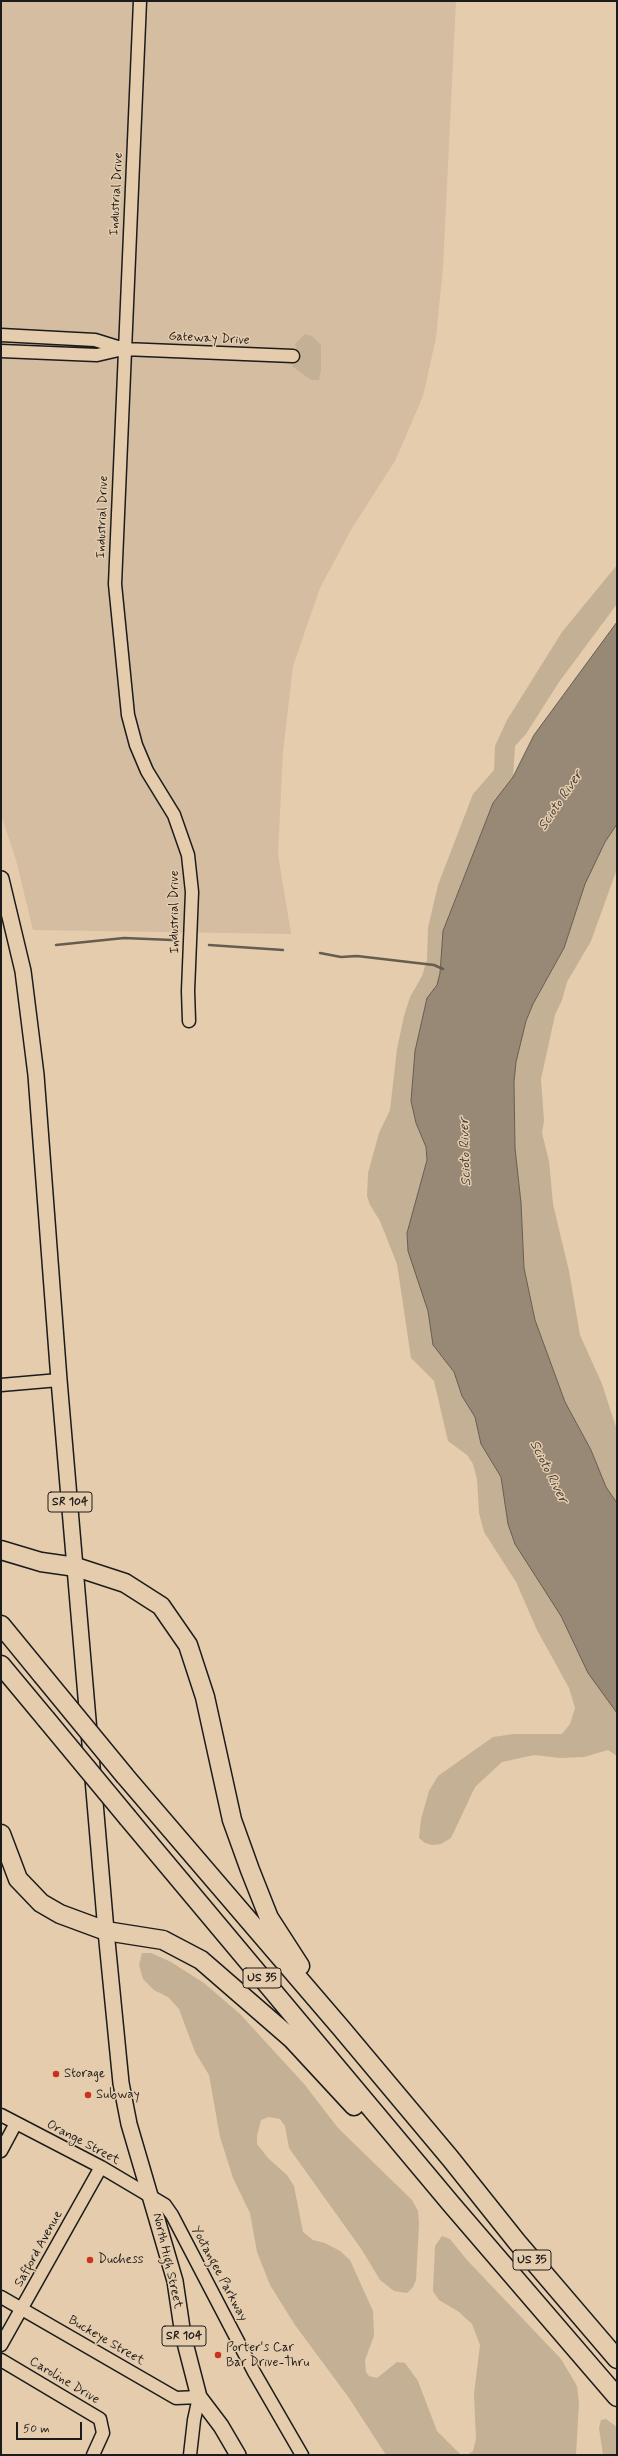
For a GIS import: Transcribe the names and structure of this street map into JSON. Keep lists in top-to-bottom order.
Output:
{
  "streets": {
    "highway": ["US 35"],
    "main road": ["SR 104", "North High Street"],
    "street": [
      "Industrial Drive",
      "Gateway Drive",
      "Orange Street",
      "Safford Avenue",
      "Yoctangee Parkway",
      "Buckeye Street",
      "Caroline Drive"
    ]
  },
  "crossings": [
    ["Industrial Drive", "Gateway Drive"],
    ["SR 104", "Orange Street"],
    ["SR 104", "North High Street"],
    ["SR 104", "Yoctangee Parkway"],
    ["Orange Street", "Safford Avenue"],
    ["Orange Street", "North High Street"],
    ["Orange Street", "Yoctangee Parkway"],
    ["Safford Avenue", "Buckeye Street"],
    ["North High Street", "Yoctangee Parkway"],
    ["North High Street", "Buckeye Street"]
  ],
  "water": ["Scioto River"],
  "places": [
    "Storage",
    "Subway",
    "Duchess",
    "Porter's Car Bar Drive-Thru"
  ],
  "scale_bar": "50 m"
}
